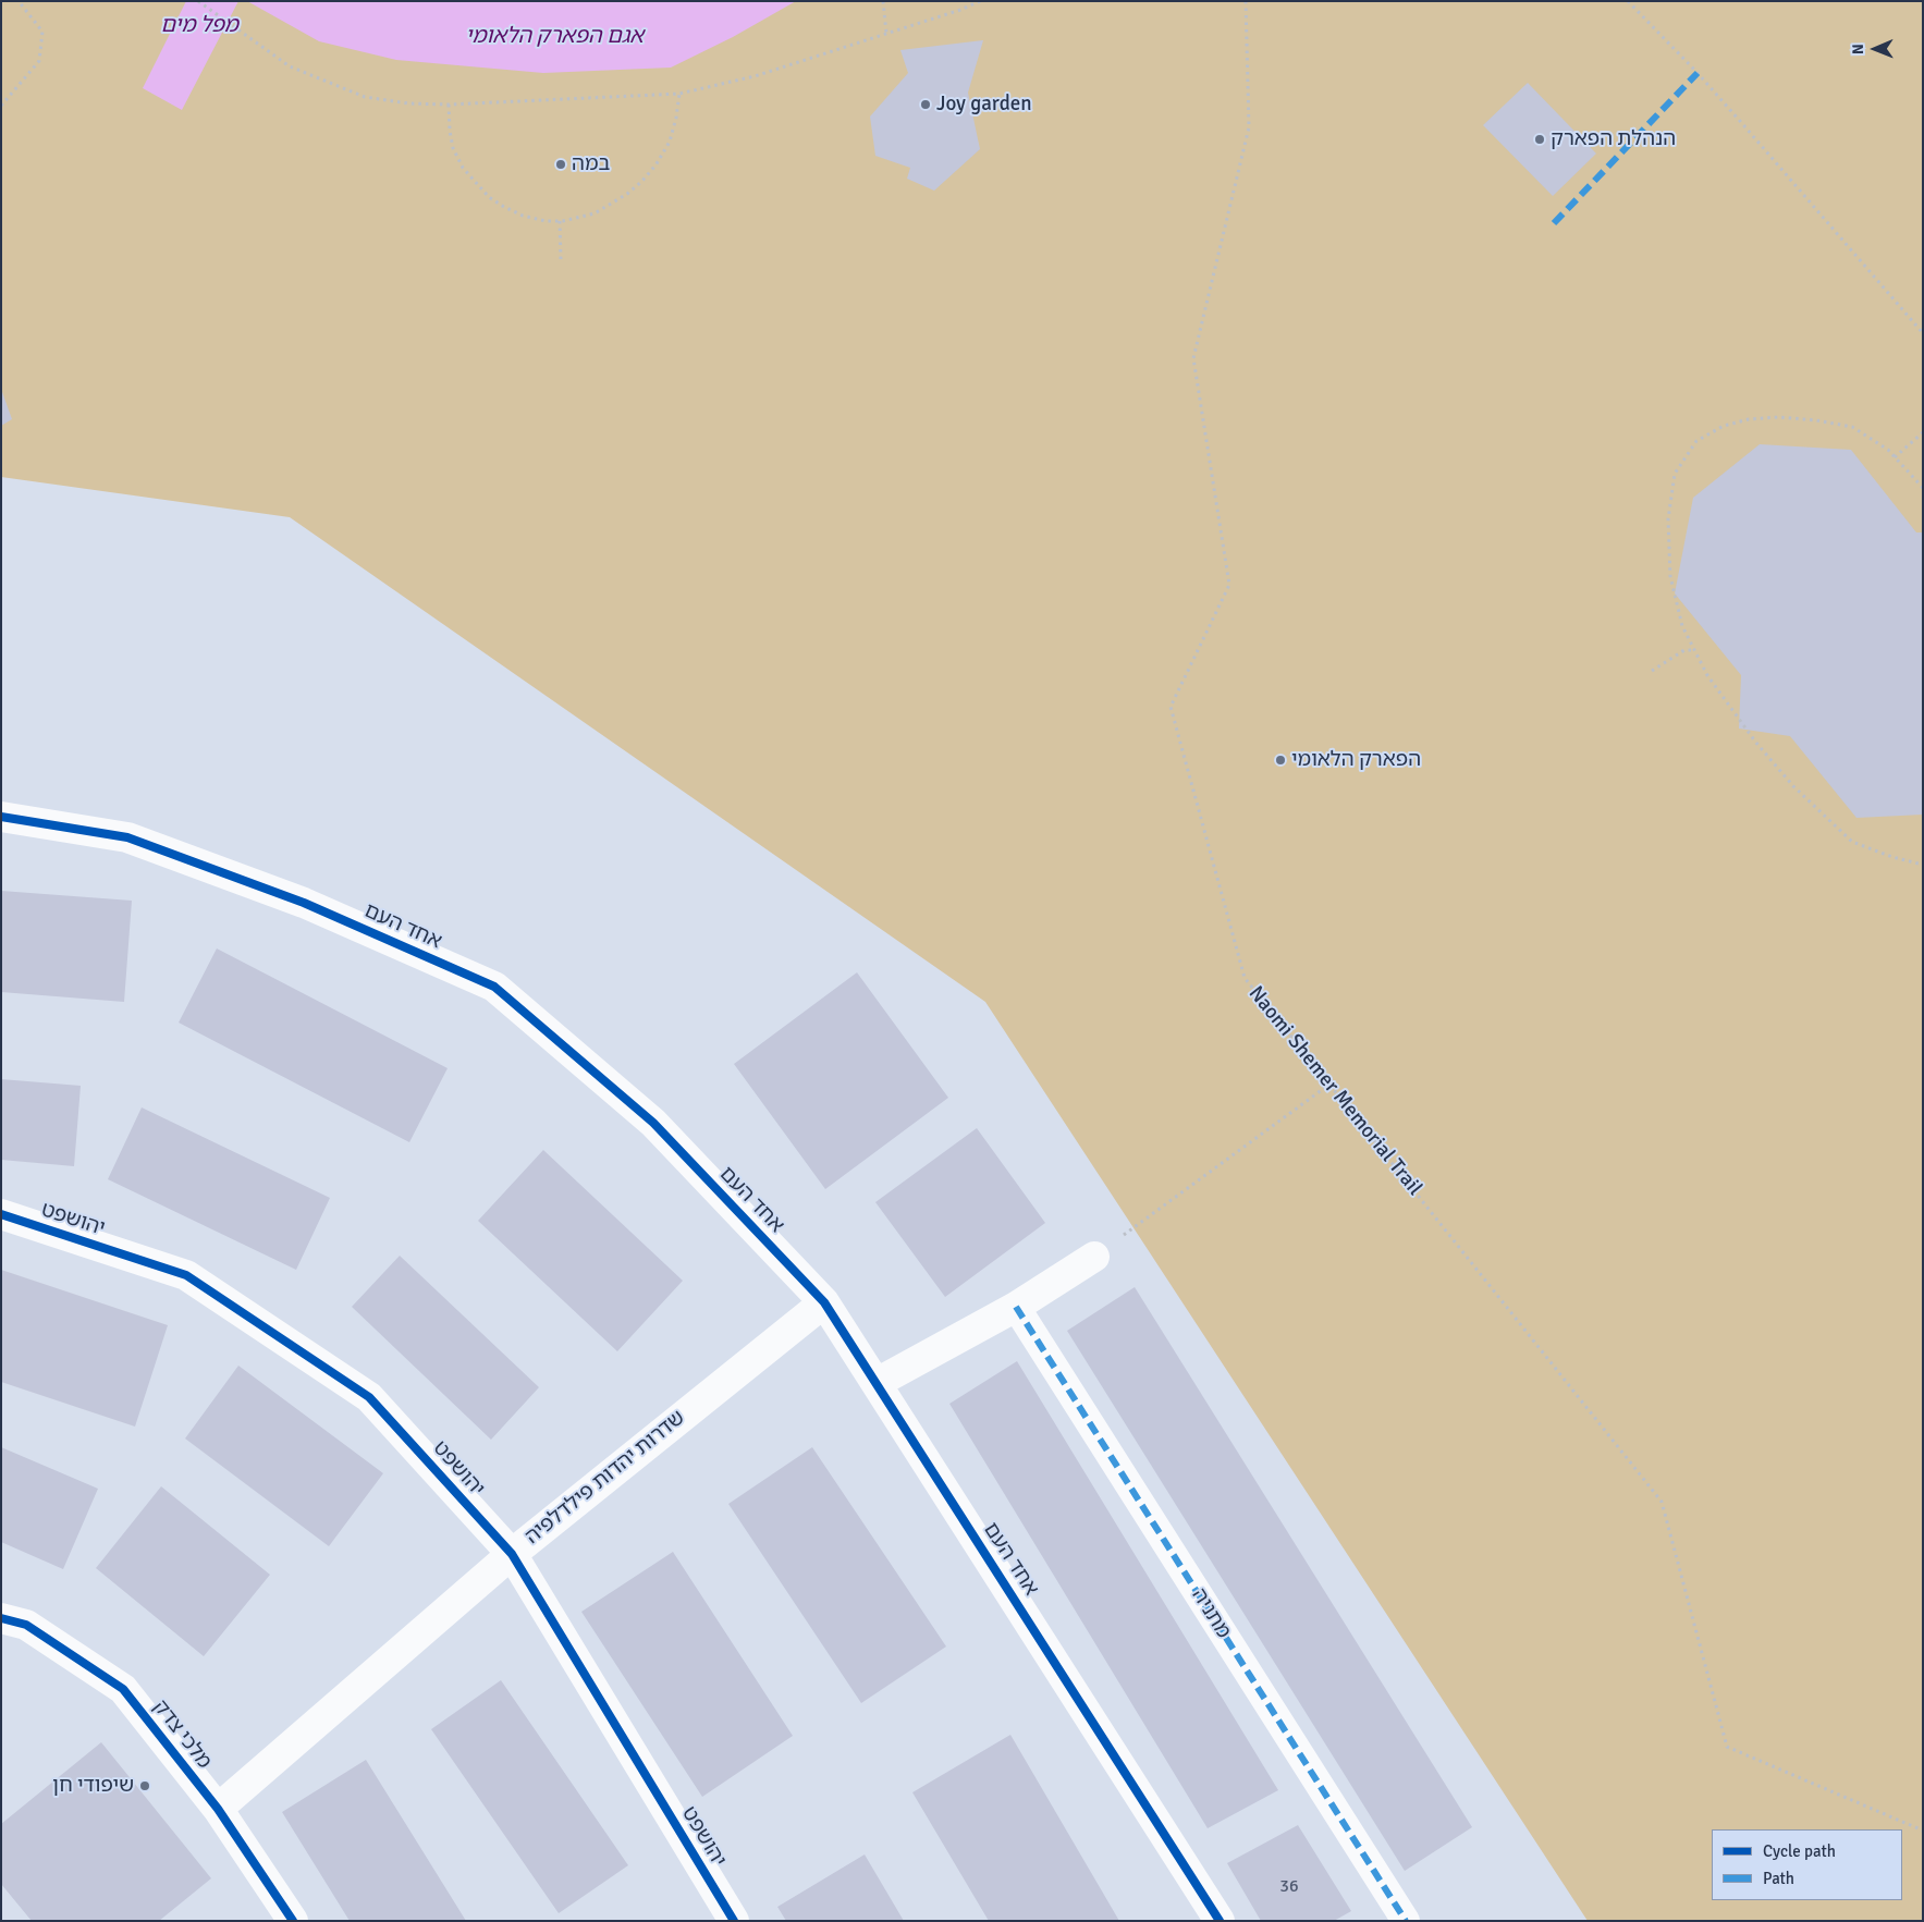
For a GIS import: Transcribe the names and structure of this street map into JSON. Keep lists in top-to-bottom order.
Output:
{
  "streets": {
    "street": [
      "אחד העם",
      "יהושפט",
      "שדרות יהדות פילדלפיה",
      "מתניה",
      "מלכי צדק"
    ],
    "path": ["Naomi Shemer Memorial Trail"]
  },
  "crossings": [
    ["אחד העם", "שדרות יהדות פילדלפיה"],
    ["יהושפט", "שדרות יהדות פילדלפיה"],
    ["שדרות יהדות פילדלפיה", "מלכי צדק"]
  ],
  "water": ["מפל מים", "אגם הפארק הלאומי"],
  "places": [
    "Joy garden",
    "הנהלת הפארק",
    "במה",
    "הפארק הלאומי",
    "שיפודי חן"
  ],
  "house_numbers": ["36"],
  "legend": ["Cycle path", "Path"],
  "north": "left"
}
